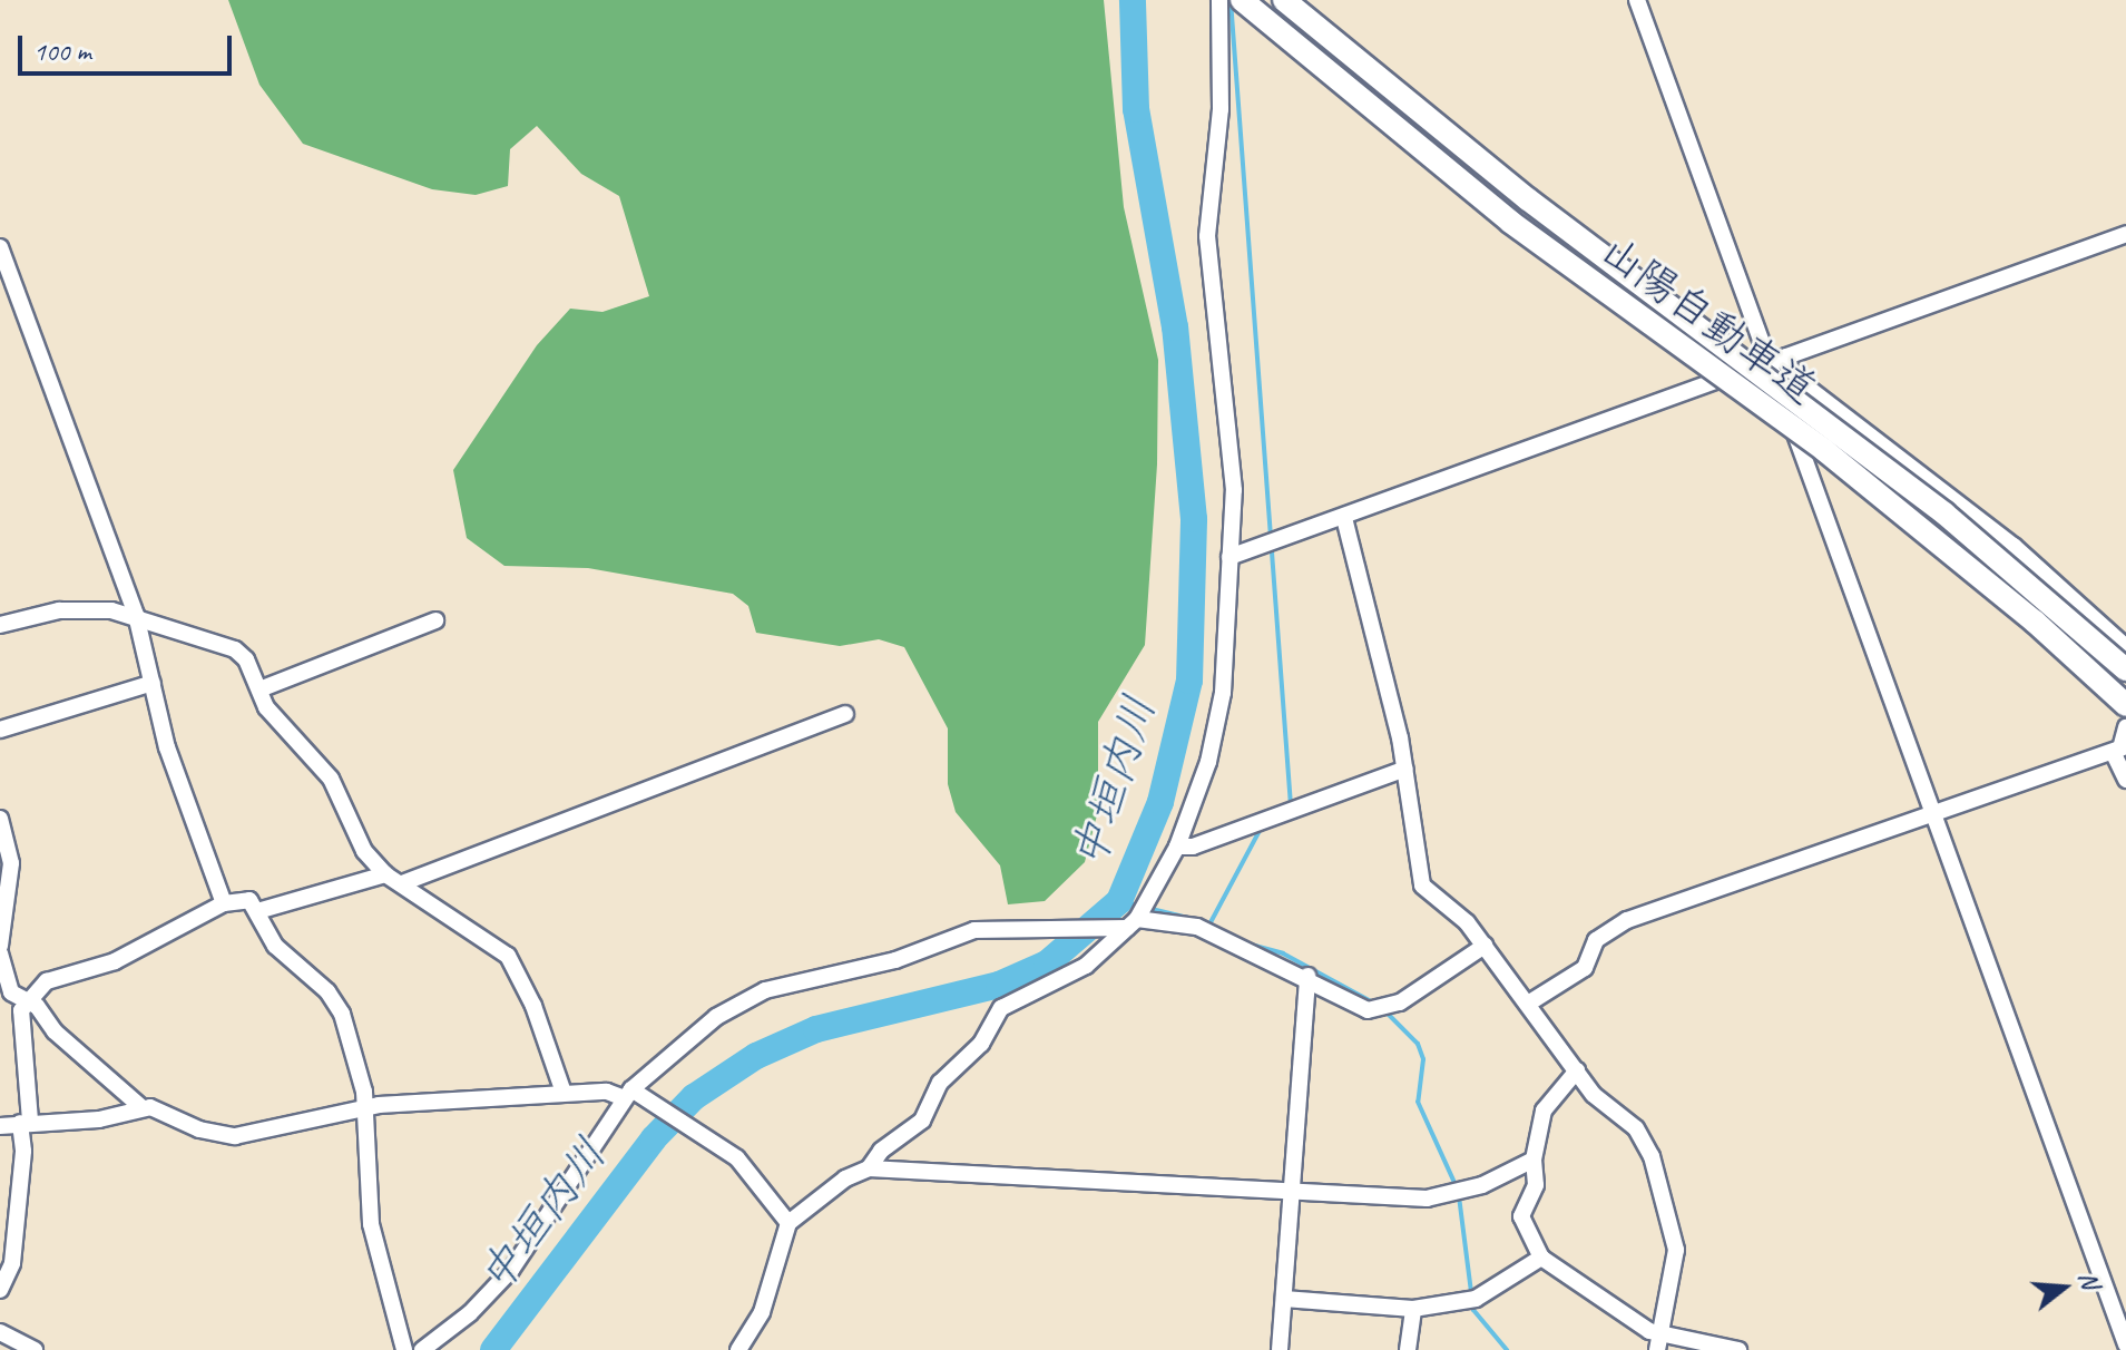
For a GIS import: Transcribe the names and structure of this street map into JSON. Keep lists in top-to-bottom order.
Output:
{
  "streets": {
    "highway": ["山陽自動車道"]
  },
  "water": ["中垣内川"],
  "scale_bar": "100 m",
  "north": "right"
}
